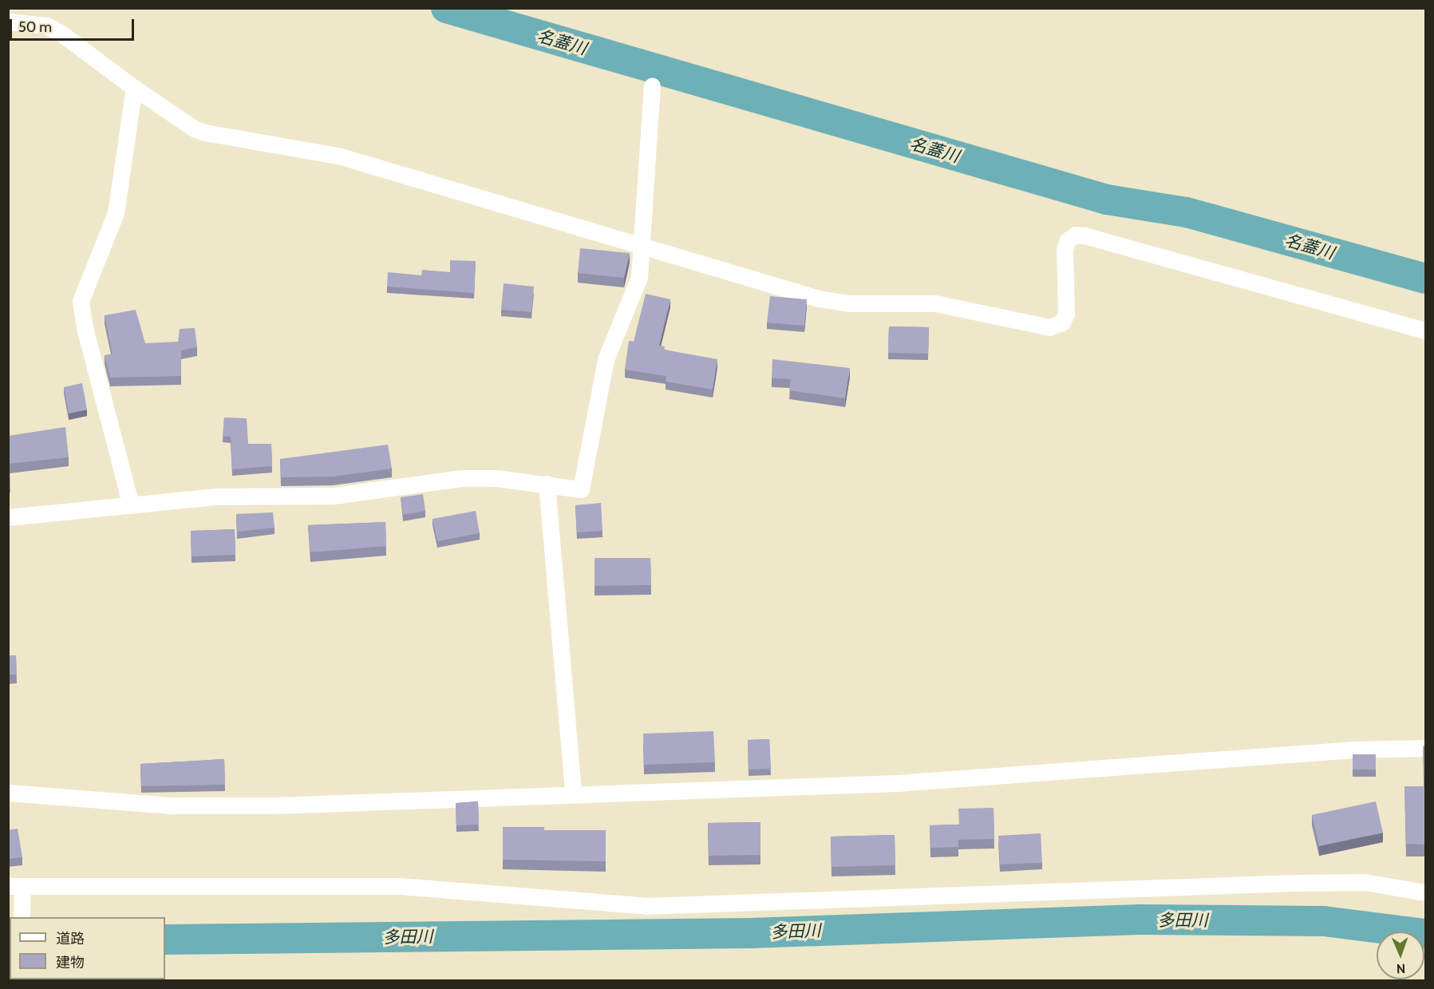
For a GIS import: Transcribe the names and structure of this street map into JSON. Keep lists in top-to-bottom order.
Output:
{
  "water": ["名蓋川", "多田川"],
  "legend": ["道路", "建物"],
  "scale_bar": "50 m",
  "north": "bottom"
}
